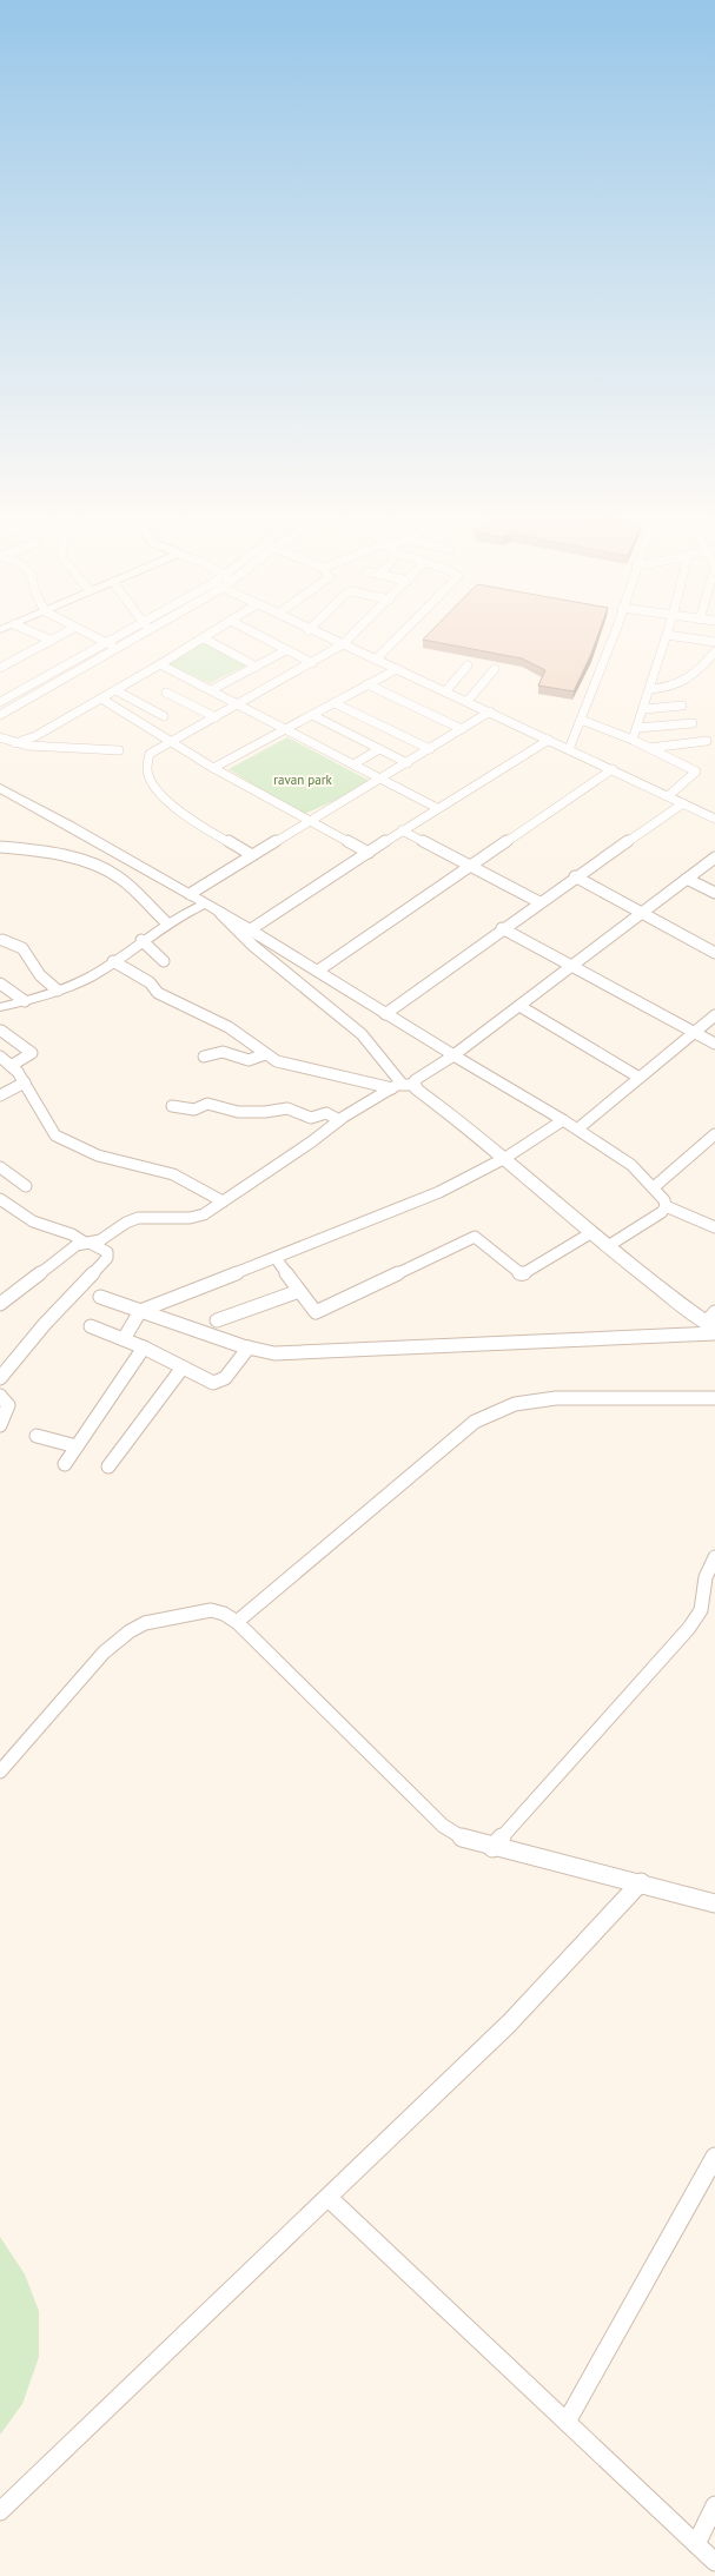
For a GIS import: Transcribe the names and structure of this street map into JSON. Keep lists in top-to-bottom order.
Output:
{
  "parks": ["ravan park"]
}
